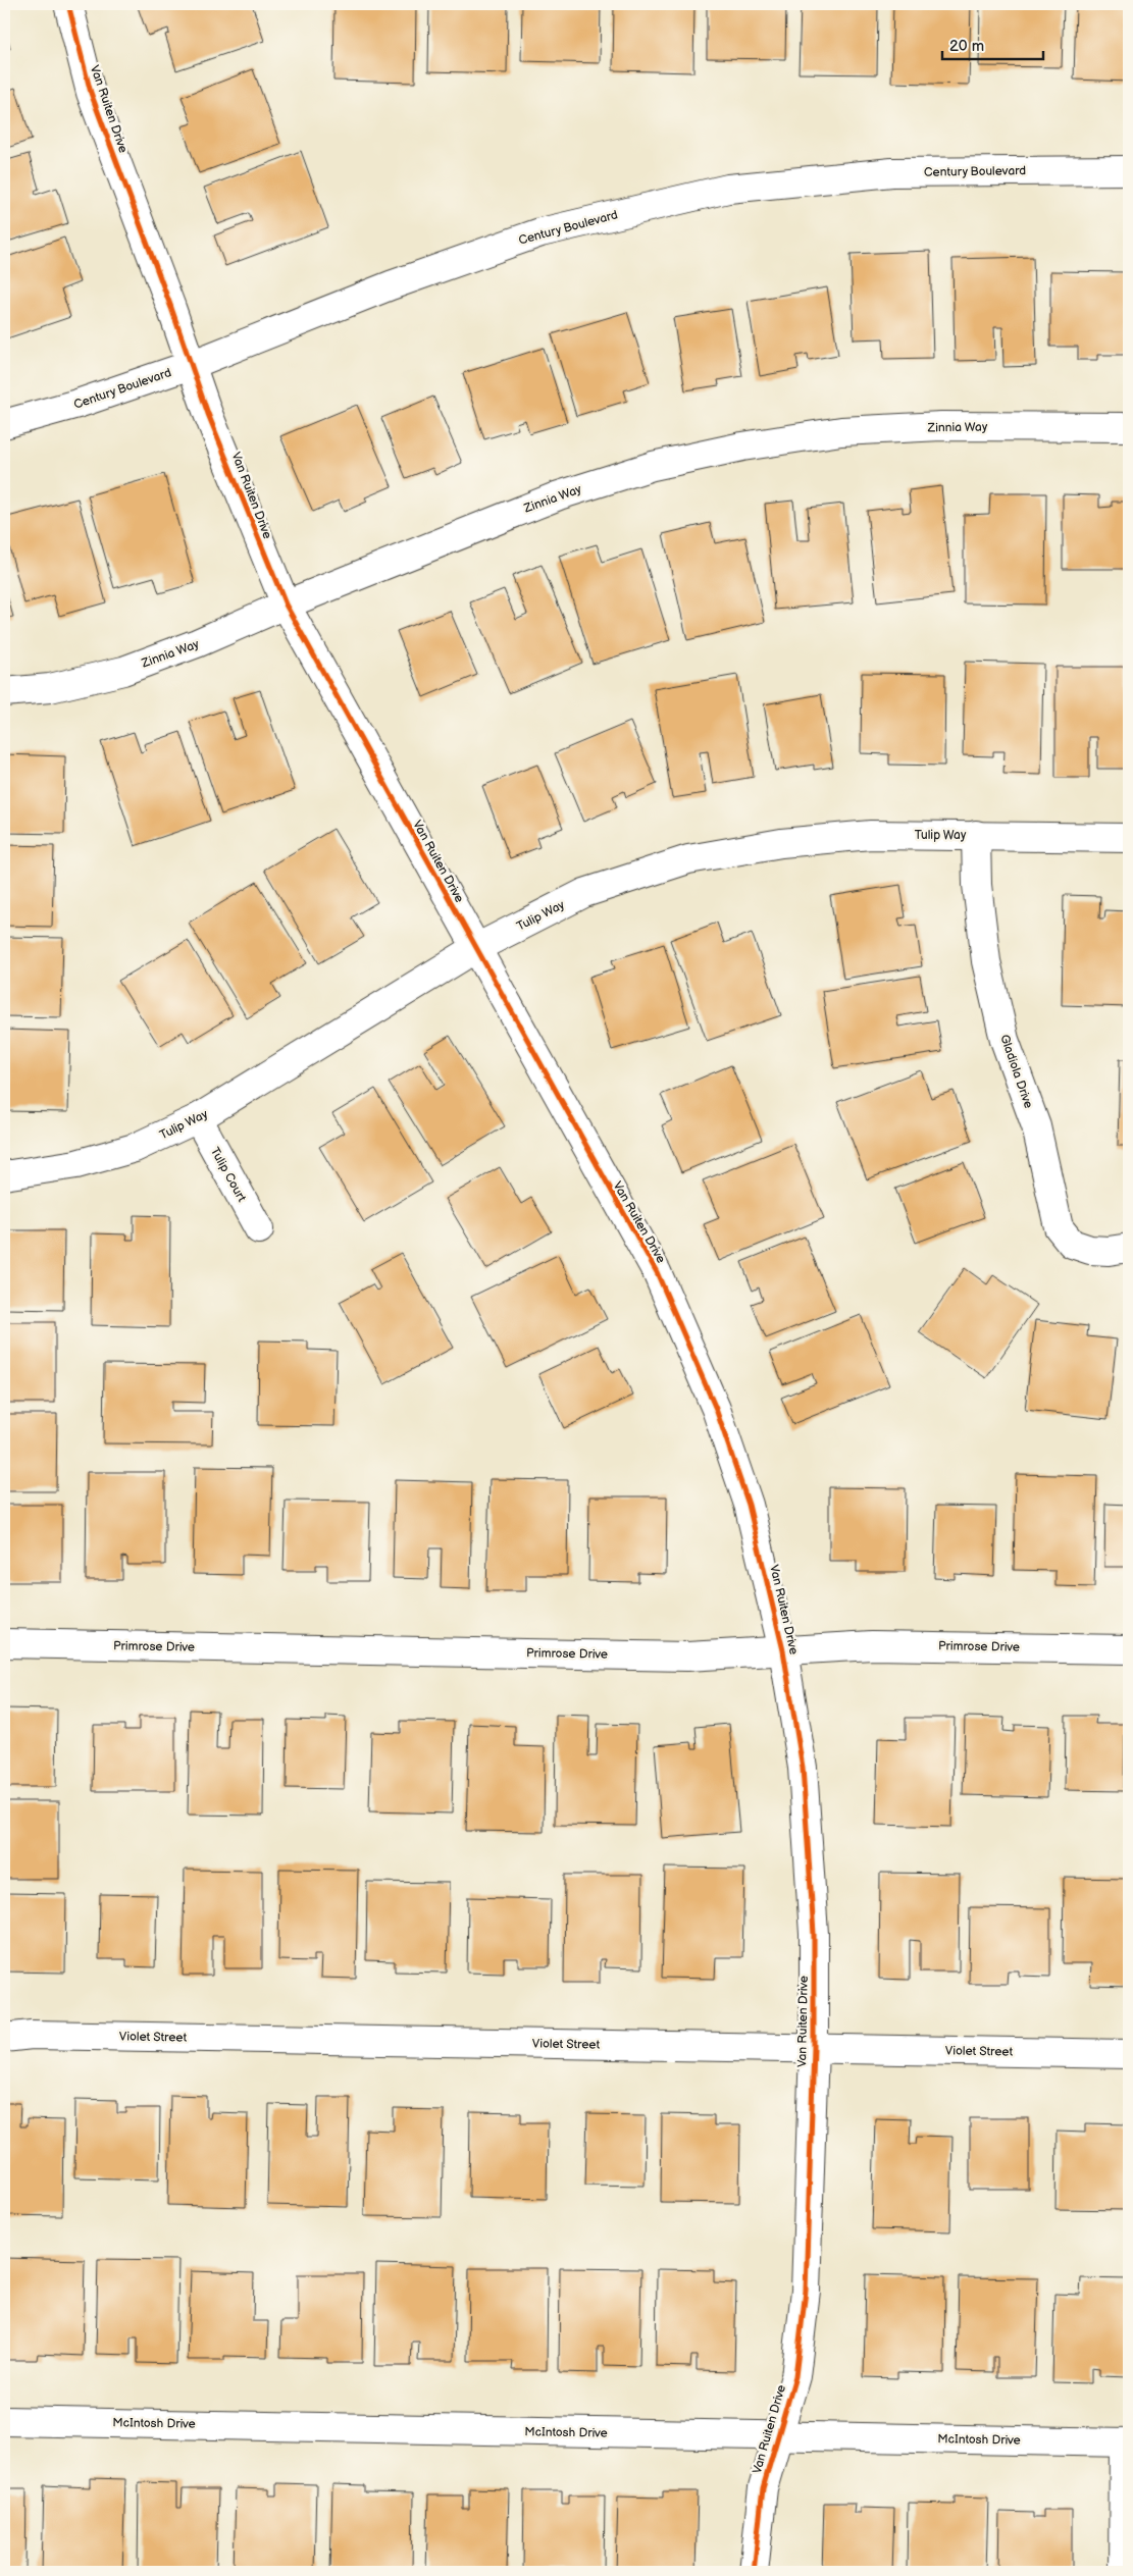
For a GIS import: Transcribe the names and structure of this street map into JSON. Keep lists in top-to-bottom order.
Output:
{
  "streets": {
    "street": [
      "Van Ruiten Drive",
      "Century Boulevard",
      "Zinnia Way",
      "Tulip Way",
      "Gladiola Drive",
      "Tulip Court",
      "Primrose Drive",
      "Violet Street",
      "McIntosh Drive"
    ]
  },
  "crossings": [
    ["Van Ruiten Drive", "Century Boulevard"],
    ["Van Ruiten Drive", "Zinnia Way"],
    ["Van Ruiten Drive", "Tulip Way"],
    ["Van Ruiten Drive", "Primrose Drive"],
    ["Van Ruiten Drive", "Violet Street"],
    ["Van Ruiten Drive", "McIntosh Drive"],
    ["Tulip Way", "Gladiola Drive"],
    ["Tulip Way", "Tulip Court"]
  ],
  "scale_bar": "20 m"
}
